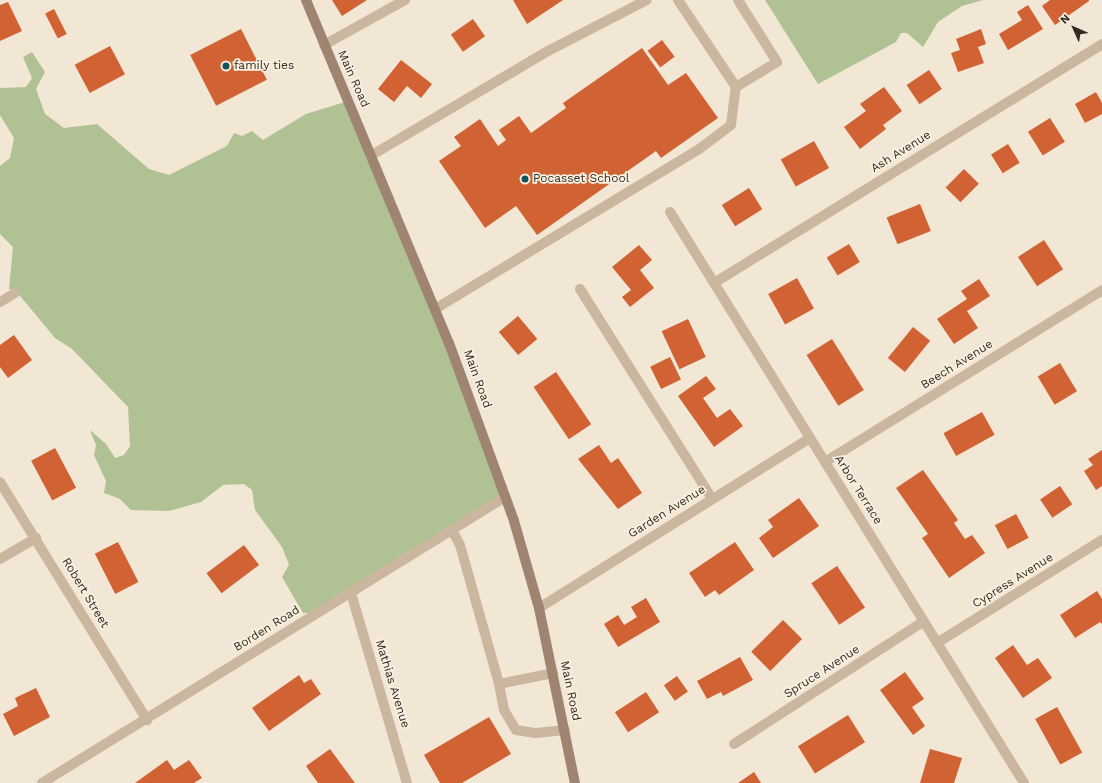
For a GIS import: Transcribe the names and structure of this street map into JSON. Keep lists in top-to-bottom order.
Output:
{
  "streets": {
    "main road": ["Main Road"],
    "street": [
      "Ash Avenue",
      "Beech Avenue",
      "Arbor Terrace",
      "Garden Avenue",
      "Cypress Avenue",
      "Robert Street",
      "Borden Road",
      "Spruce Avenue",
      "Mathias Avenue"
    ]
  },
  "crossings": [
    ["Main Road", "Garden Avenue"],
    ["Main Road", "Borden Road"],
    ["Ash Avenue", "Arbor Terrace"],
    ["Beech Avenue", "Arbor Terrace"],
    ["Arbor Terrace", "Garden Avenue"],
    ["Arbor Terrace", "Cypress Avenue"],
    ["Arbor Terrace", "Spruce Avenue"],
    ["Robert Street", "Borden Road"],
    ["Borden Road", "Mathias Avenue"]
  ],
  "places": ["family ties", "Pocasset School"],
  "north": "top left"
}
